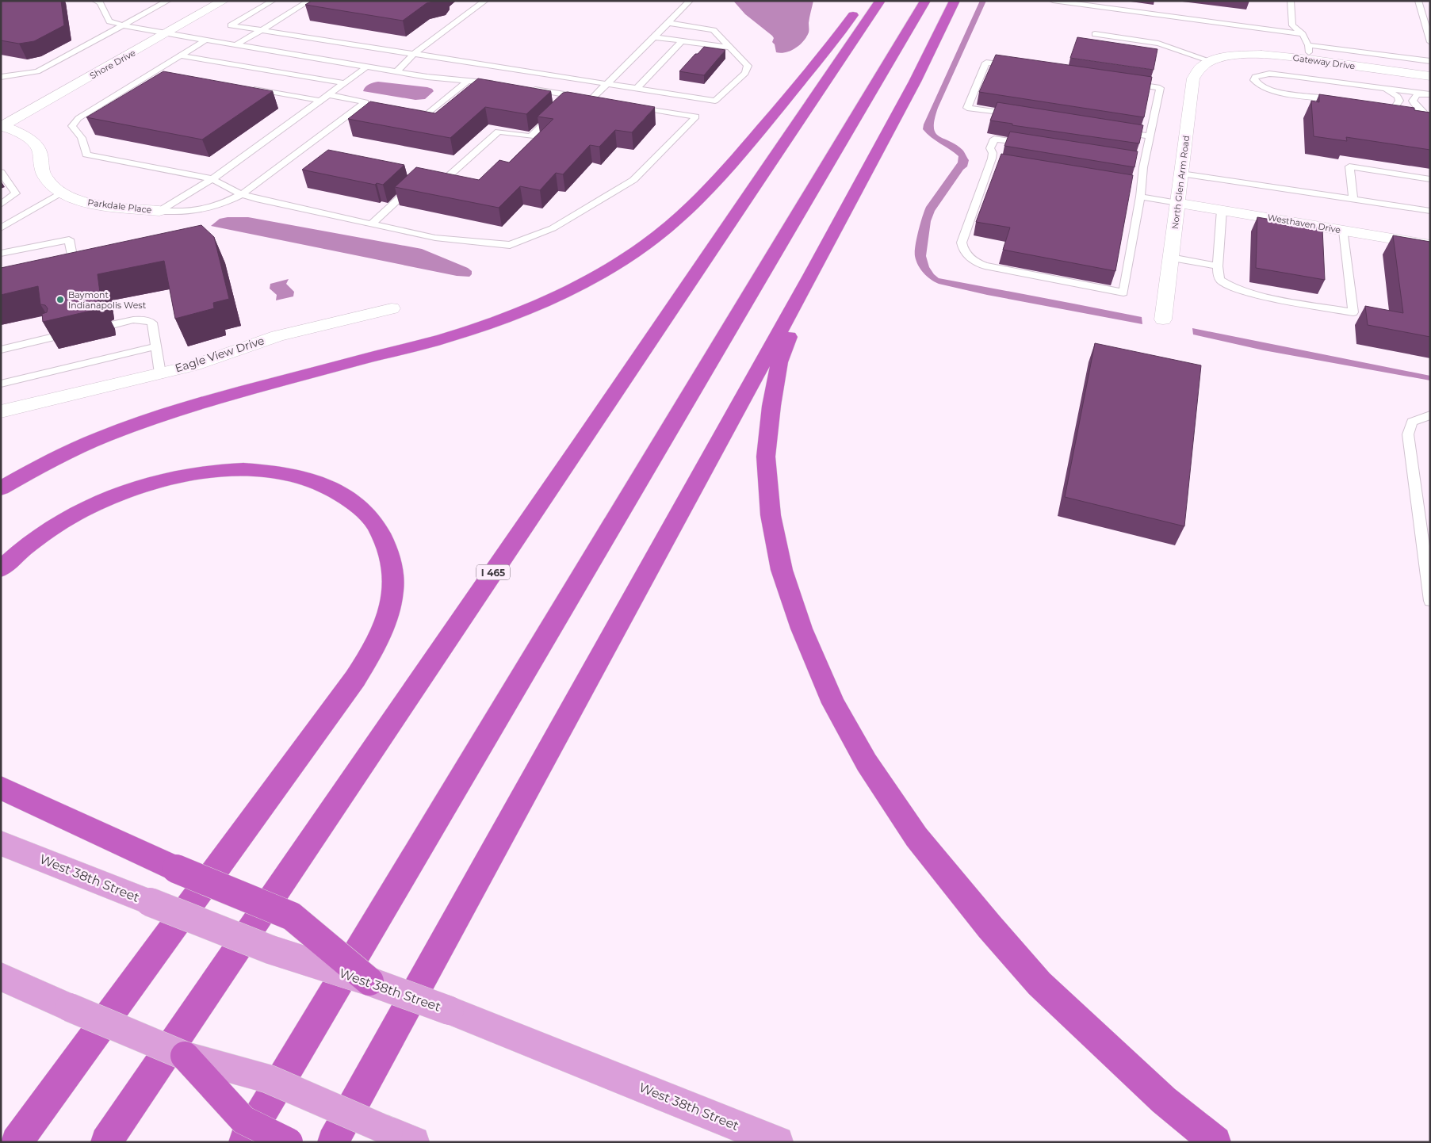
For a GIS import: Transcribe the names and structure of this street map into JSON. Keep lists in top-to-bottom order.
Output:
{
  "streets": {
    "highway": ["I 465"],
    "main road": ["West 38th Street"],
    "street": [
      "Gateway Drive",
      "Shore Drive",
      "North Glen Arm Road",
      "Parkdale Place",
      "Westhaven Drive",
      "Eagle View Drive"
    ]
  },
  "crossings": [
    ["Gateway Drive", "North Glen Arm Road"],
    ["Shore Drive", "Parkdale Place"],
    ["North Glen Arm Road", "Westhaven Drive"]
  ],
  "places": ["Baymont Indianapolis West"]
}
